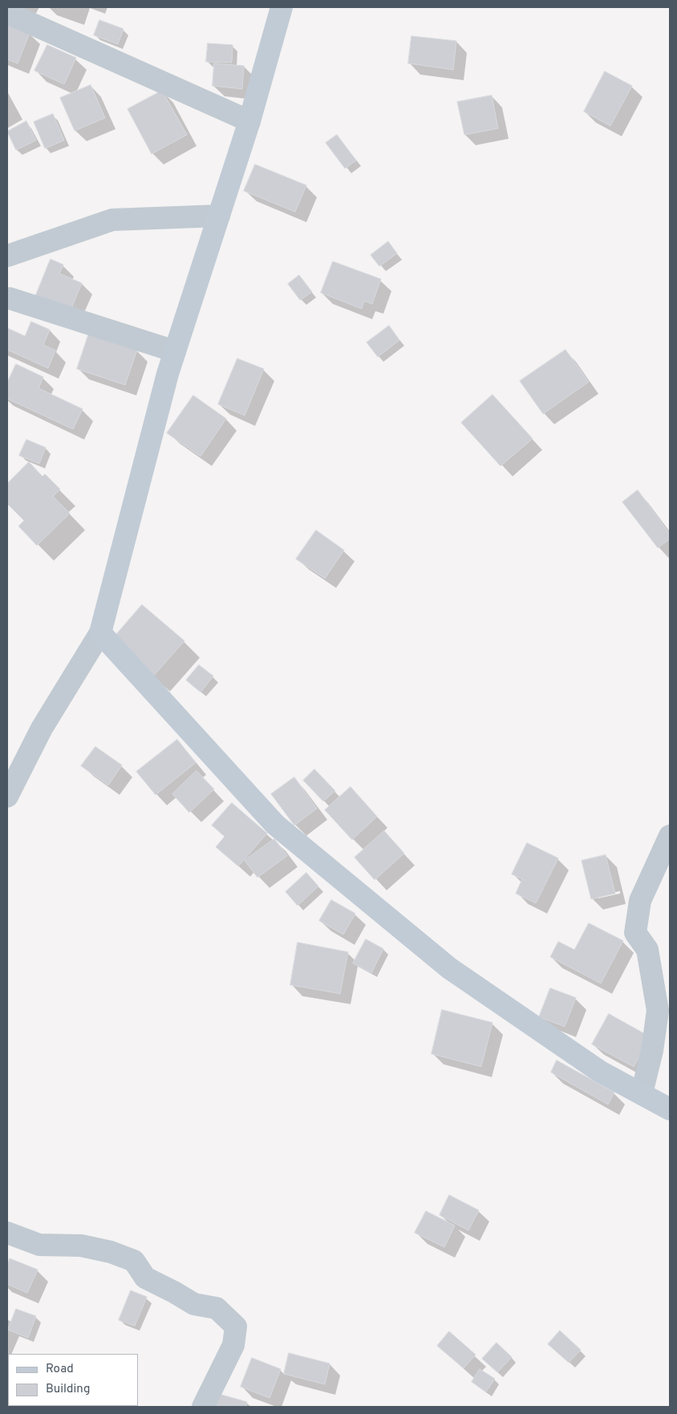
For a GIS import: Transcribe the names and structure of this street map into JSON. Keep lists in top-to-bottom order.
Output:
{
  "legend": ["Road", "Building"]
}
